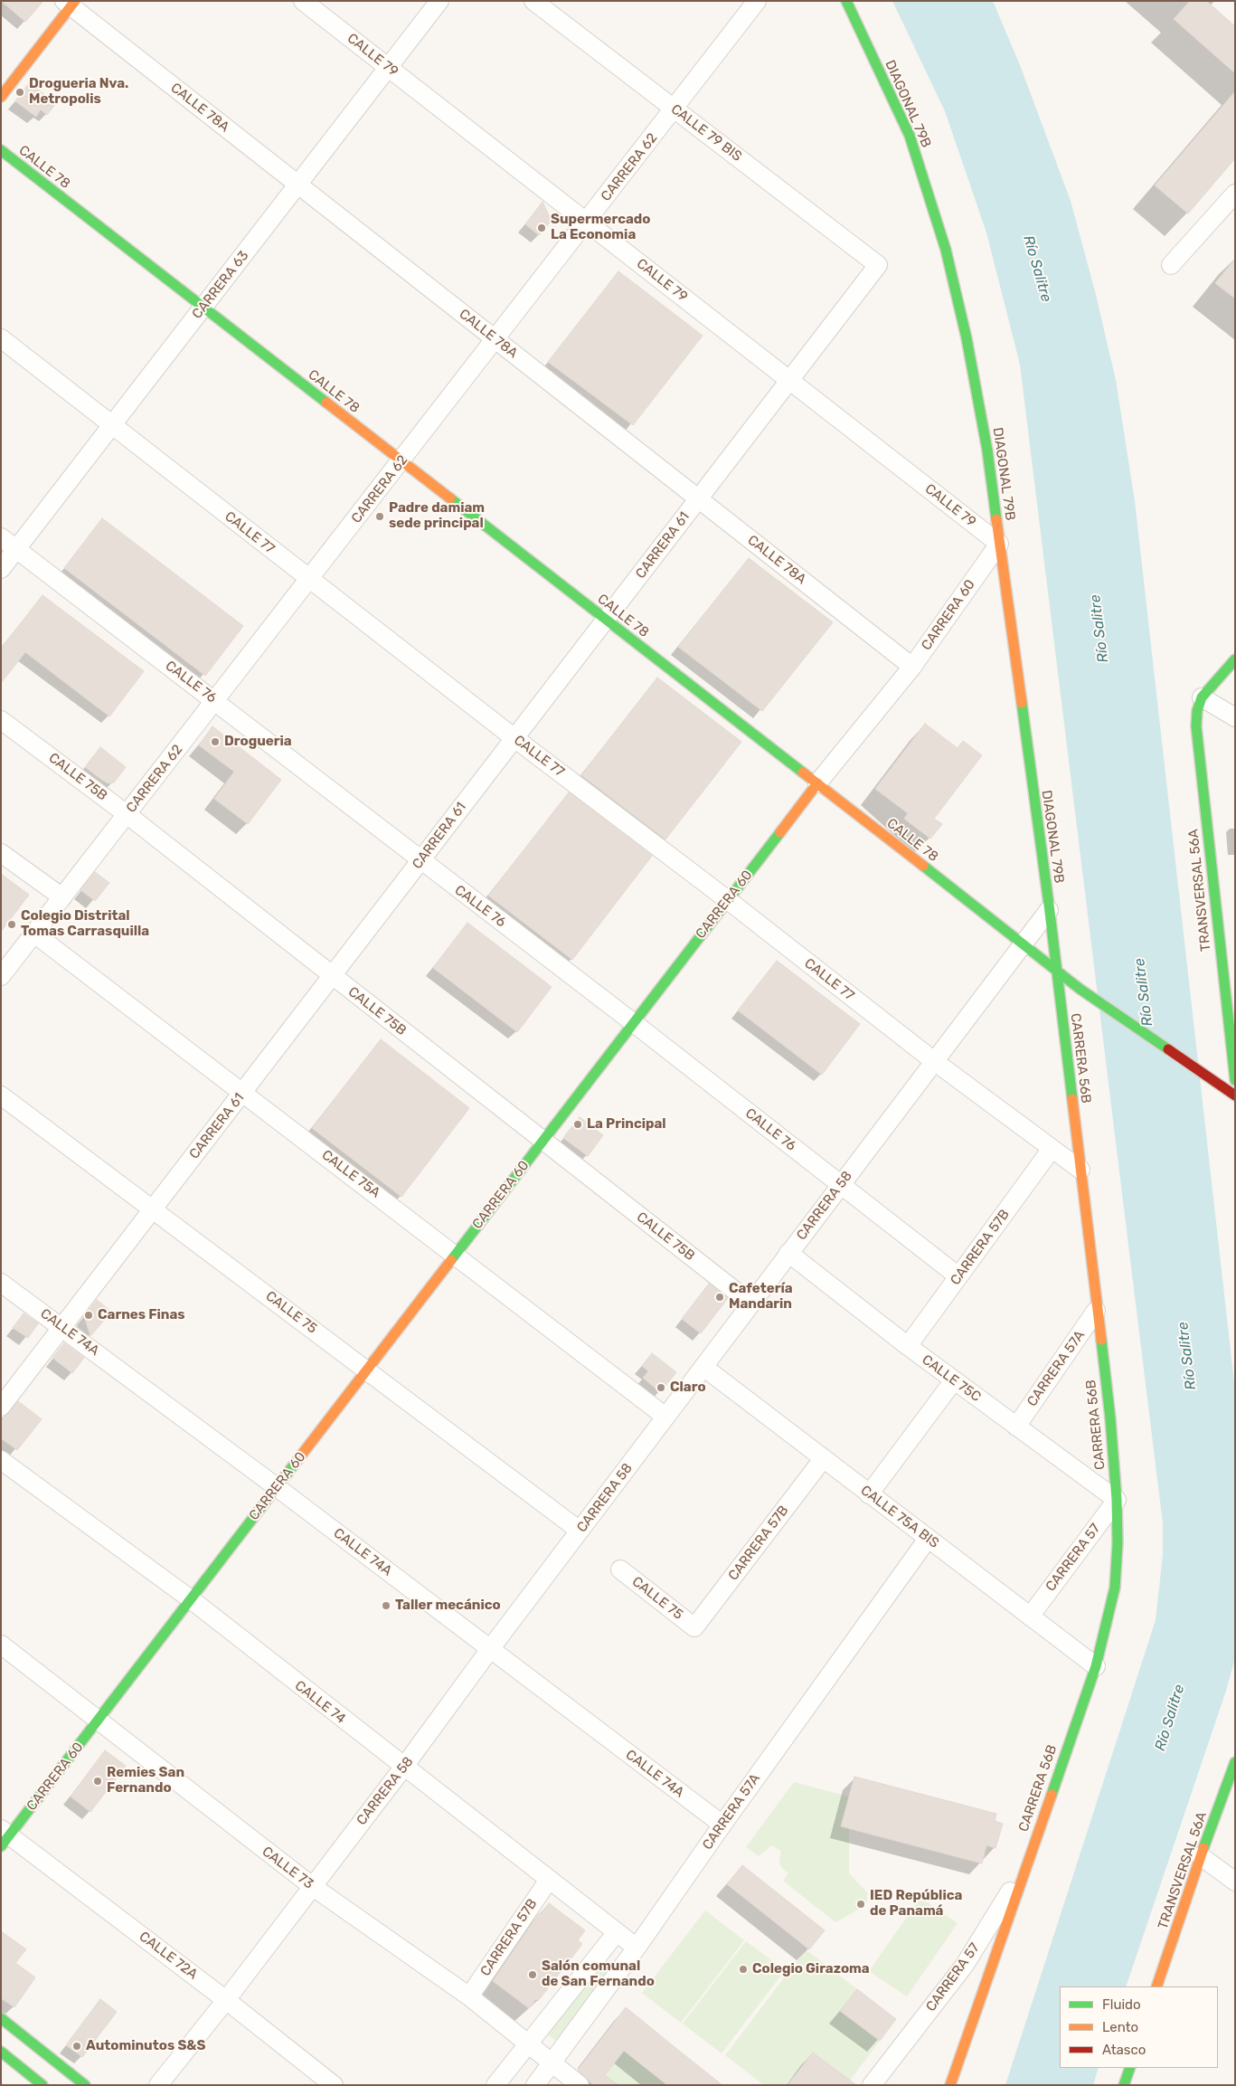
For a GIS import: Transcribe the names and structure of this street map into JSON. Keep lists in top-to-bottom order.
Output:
{
  "streets": {
    "street": [
      "CALLE 79",
      "DIAGONAL 79B",
      "CALLE 78A",
      "CALLE 79 BIS",
      "CALLE 78",
      "CARRERA 62",
      "CARRERA 63",
      "CALLE 77",
      "CARRERA 61",
      "CARRERA 60",
      "CALLE 76",
      "CALLE 75B",
      "TRANSVERSAL 56A",
      "CARRERA 56B",
      "CALLE 75A",
      "CARRERA 58",
      "CARRERA 57B",
      "CALLE 75",
      "CALLE 74A",
      "CARRERA 57A",
      "CALLE 75C",
      "CALLE 75A BIS",
      "CARRERA 57",
      "CALLE 74",
      "CALLE 73",
      "CALLE 72A"
    ]
  },
  "crossings": [
    ["CALLE 79", "DIAGONAL 79B"],
    ["CALLE 79", "CARRERA 62"],
    ["CALLE 79", "CARRERA 63"],
    ["CALLE 79", "CARRERA 61"],
    ["CALLE 79", "CARRERA 60"],
    ["DIAGONAL 79B", "CALLE 78"],
    ["DIAGONAL 79B", "CARRERA 60"],
    ["DIAGONAL 79B", "CARRERA 56B"],
    ["DIAGONAL 79B", "CARRERA 58"],
    ["CALLE 78A", "CARRERA 62"],
    ["CALLE 78A", "CARRERA 63"],
    ["CALLE 78A", "CARRERA 61"],
    ["CALLE 78A", "CARRERA 60"],
    ["CALLE 79 BIS", "CARRERA 62"],
    ["CALLE 79 BIS", "CARRERA 61"],
    ["CALLE 78", "CARRERA 62"],
    ["CALLE 78", "CARRERA 63"],
    ["CALLE 78", "CARRERA 61"],
    ["CALLE 78", "CARRERA 60"],
    ["CALLE 78", "CARRERA 56B"],
    ["CALLE 78", "CARRERA 58"],
    ["CARRERA 62", "CALLE 77"],
    ["CARRERA 62", "CALLE 76"],
    ["CARRERA 62", "CALLE 75B"],
    ["CARRERA 62", "CALLE 75A"],
    ["CARRERA 63", "CALLE 77"],
    ["CARRERA 63", "CALLE 76"],
    ["CALLE 77", "CARRERA 61"],
    ["CALLE 77", "CARRERA 60"],
    ["CALLE 77", "CARRERA 56B"],
    ["CALLE 77", "CARRERA 58"],
    ["CALLE 77", "CARRERA 57B"],
    ["CARRERA 61", "CALLE 76"],
    ["CARRERA 61", "CALLE 75B"],
    ["CARRERA 61", "CALLE 75A"],
    ["CARRERA 61", "CALLE 75"],
    ["CARRERA 61", "CALLE 74A"],
    ["CARRERA 60", "CALLE 76"],
    ["CARRERA 60", "CALLE 75B"],
    ["CARRERA 60", "CALLE 75A"],
    ["CARRERA 60", "CALLE 75"],
    ["CARRERA 60", "CALLE 74A"],
    ["CARRERA 60", "CALLE 74"],
    ["CARRERA 60", "CALLE 73"],
    ["CARRERA 60", "CALLE 72A"],
    ["CALLE 76", "CARRERA 58"],
    ["CALLE 76", "CARRERA 57B"],
    ["CALLE 75B", "CARRERA 58"],
    ["CARRERA 56B", "CARRERA 57A"],
    ["CARRERA 56B", "CALLE 75C"],
    ["CARRERA 56B", "CALLE 75A BIS"],
    ["CARRERA 56B", "CARRERA 57"],
    ["CALLE 75A", "CARRERA 58"],
    ["CARRERA 58", "CALLE 75"],
    ["CARRERA 58", "CALLE 74A"],
    ["CARRERA 58", "CALLE 75C"],
    ["CARRERA 58", "CALLE 75A BIS"],
    ["CARRERA 58", "CALLE 74"],
    ["CARRERA 58", "CALLE 73"],
    ["CARRERA 58", "CALLE 72A"],
    ["CARRERA 57B", "CALLE 75"],
    ["CARRERA 57B", "CALLE 75C"],
    ["CARRERA 57B", "CALLE 75A BIS"],
    ["CARRERA 57B", "CALLE 74"],
    ["CARRERA 57B", "CALLE 73"],
    ["CALLE 74A", "CARRERA 57A"],
    ["CARRERA 57A", "CALLE 75C"],
    ["CARRERA 57A", "CALLE 75A BIS"],
    ["CARRERA 57A", "CALLE 74"],
    ["CARRERA 57A", "CALLE 73"],
    ["CALLE 75C", "CARRERA 57"],
    ["CALLE 75A BIS", "CARRERA 57"]
  ],
  "water": ["Río Salitre"],
  "places": [
    "Drogueria Nva. Metropolis",
    "Supermercado La Economia",
    "Padre damiam sede principal",
    "Drogueria",
    "Colegio Distrital Tomas Carrasquilla",
    "La Principal",
    "Cafetería Mandarin",
    "Carnes Finas",
    "Claro",
    "Taller mecánico",
    "Remies San Fernando",
    "IED República de Panamá",
    "Colegio Girazoma",
    "Salón comunal de San Fernando",
    "Autominutos S&S"
  ],
  "legend": ["Fluido", "Lento", "Atasco"]
}
